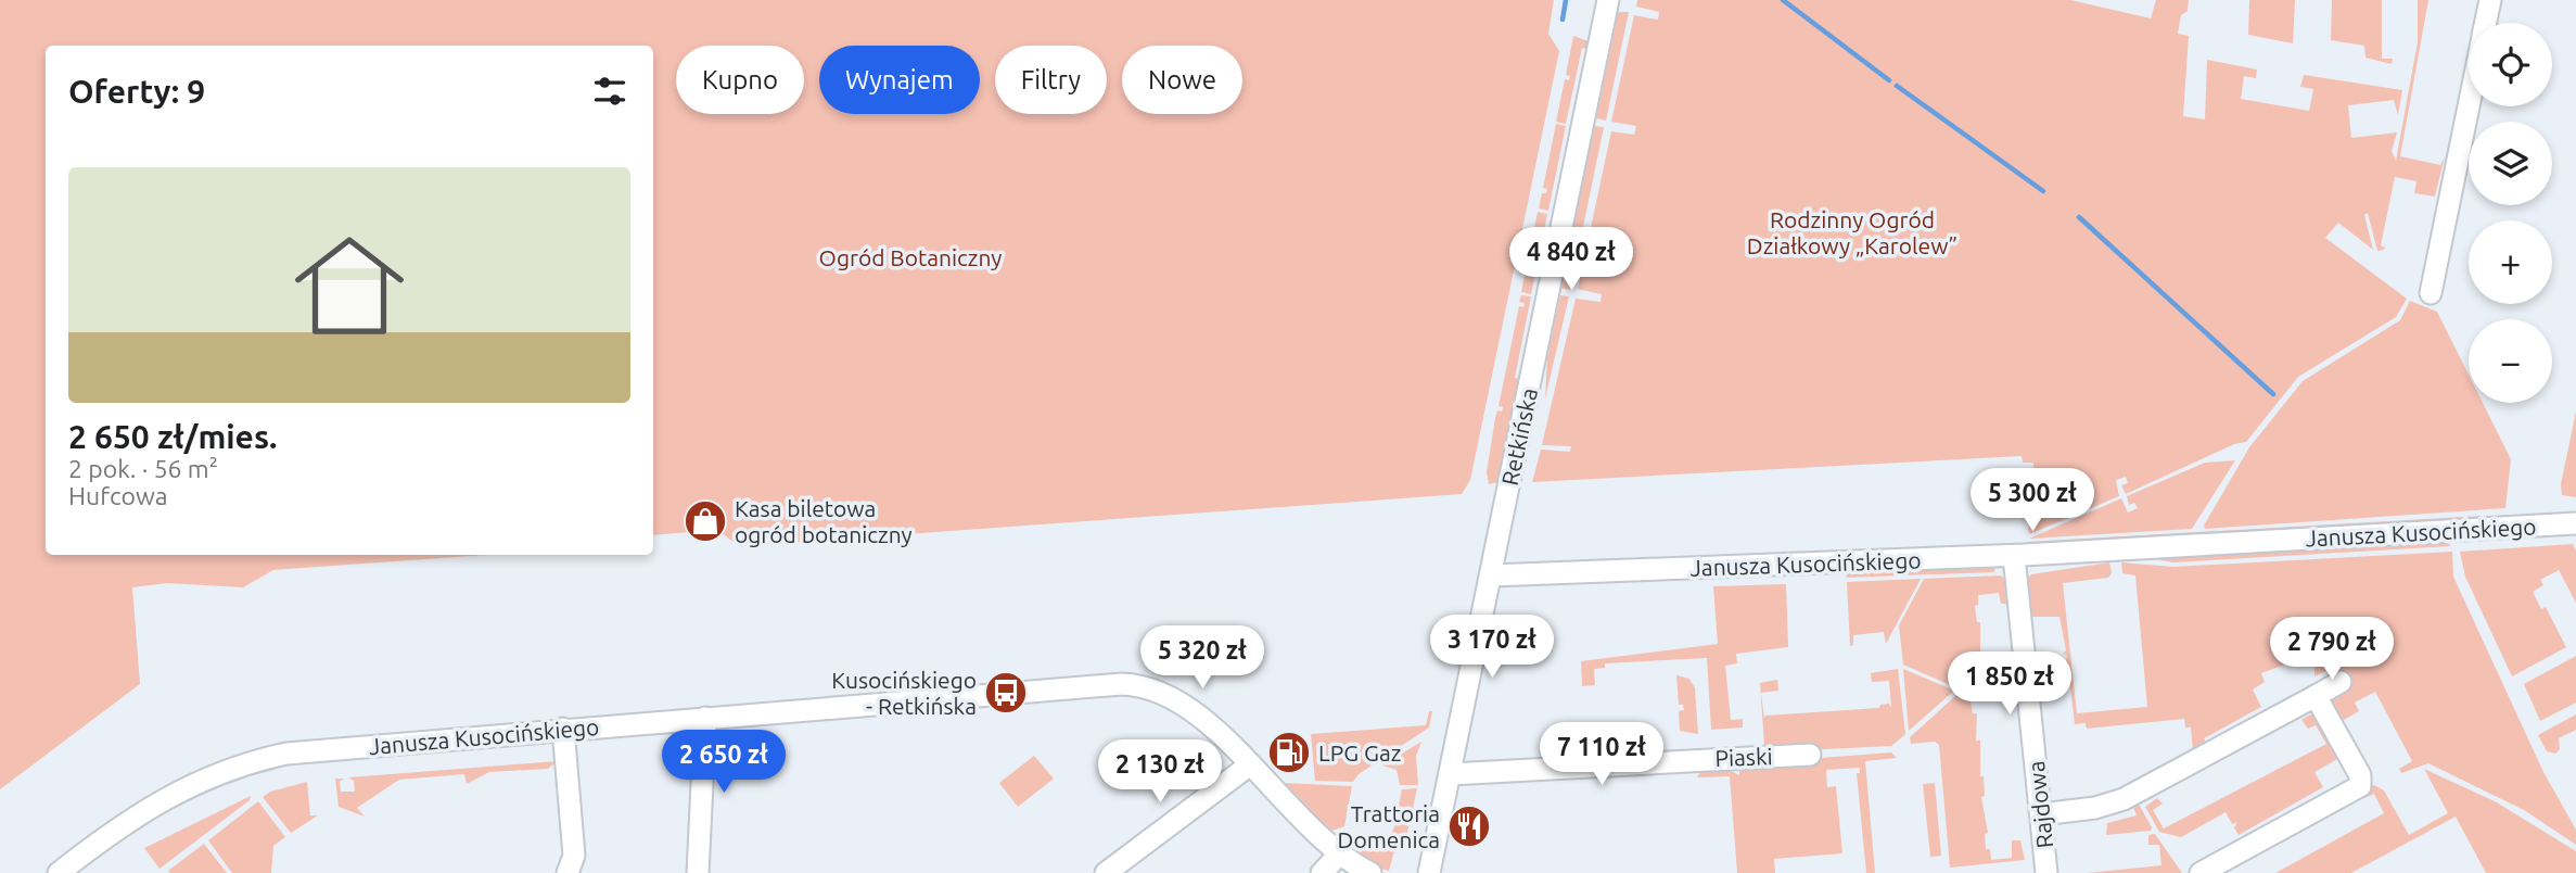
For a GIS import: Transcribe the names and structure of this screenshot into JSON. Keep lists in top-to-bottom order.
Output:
{
  "streets": {
    "street": [
      "Retkińska",
      "Janusza Kusocińskiego",
      "Piaski",
      "Rajdowa"
    ]
  },
  "crossings": [
    ["Retkińska", "Janusza Kusocińskiego"],
    ["Retkińska", "Piaski"],
    ["Janusza Kusocińskiego", "Rajdowa"]
  ],
  "parks": ["Rodzinny Ogród Działkowy „Karolew”", "Ogród Botaniczny"],
  "places": {
    "shop": ["Kasa biletowa ogród botaniczny"],
    "bus stop": ["Kusocińskiego - Retkińska"],
    "fuel station": ["LPG Gaz"],
    "restaurant": ["Trattoria Domenica"]
  },
  "page": {
    "map_buttons": ["+", "−"],
    "chip": [
      "Kupno",
      "Wynajem",
      "Filtry",
      "Nowe"
    ],
    "heading": "Oferty: 9",
    "list": [
      {
        "name": "2 650 zł/mies.",
        "note": "2 pok. · 56 m² · Hufcowa"
      }
    ],
    "price": [
      "4 840 zł",
      "5 300 zł",
      "3 170 zł",
      "2 790 zł",
      "5 320 zł",
      "1 850 zł",
      "7 110 zł",
      "2 650 zł",
      "2 130 zł"
    ]
  }
}
